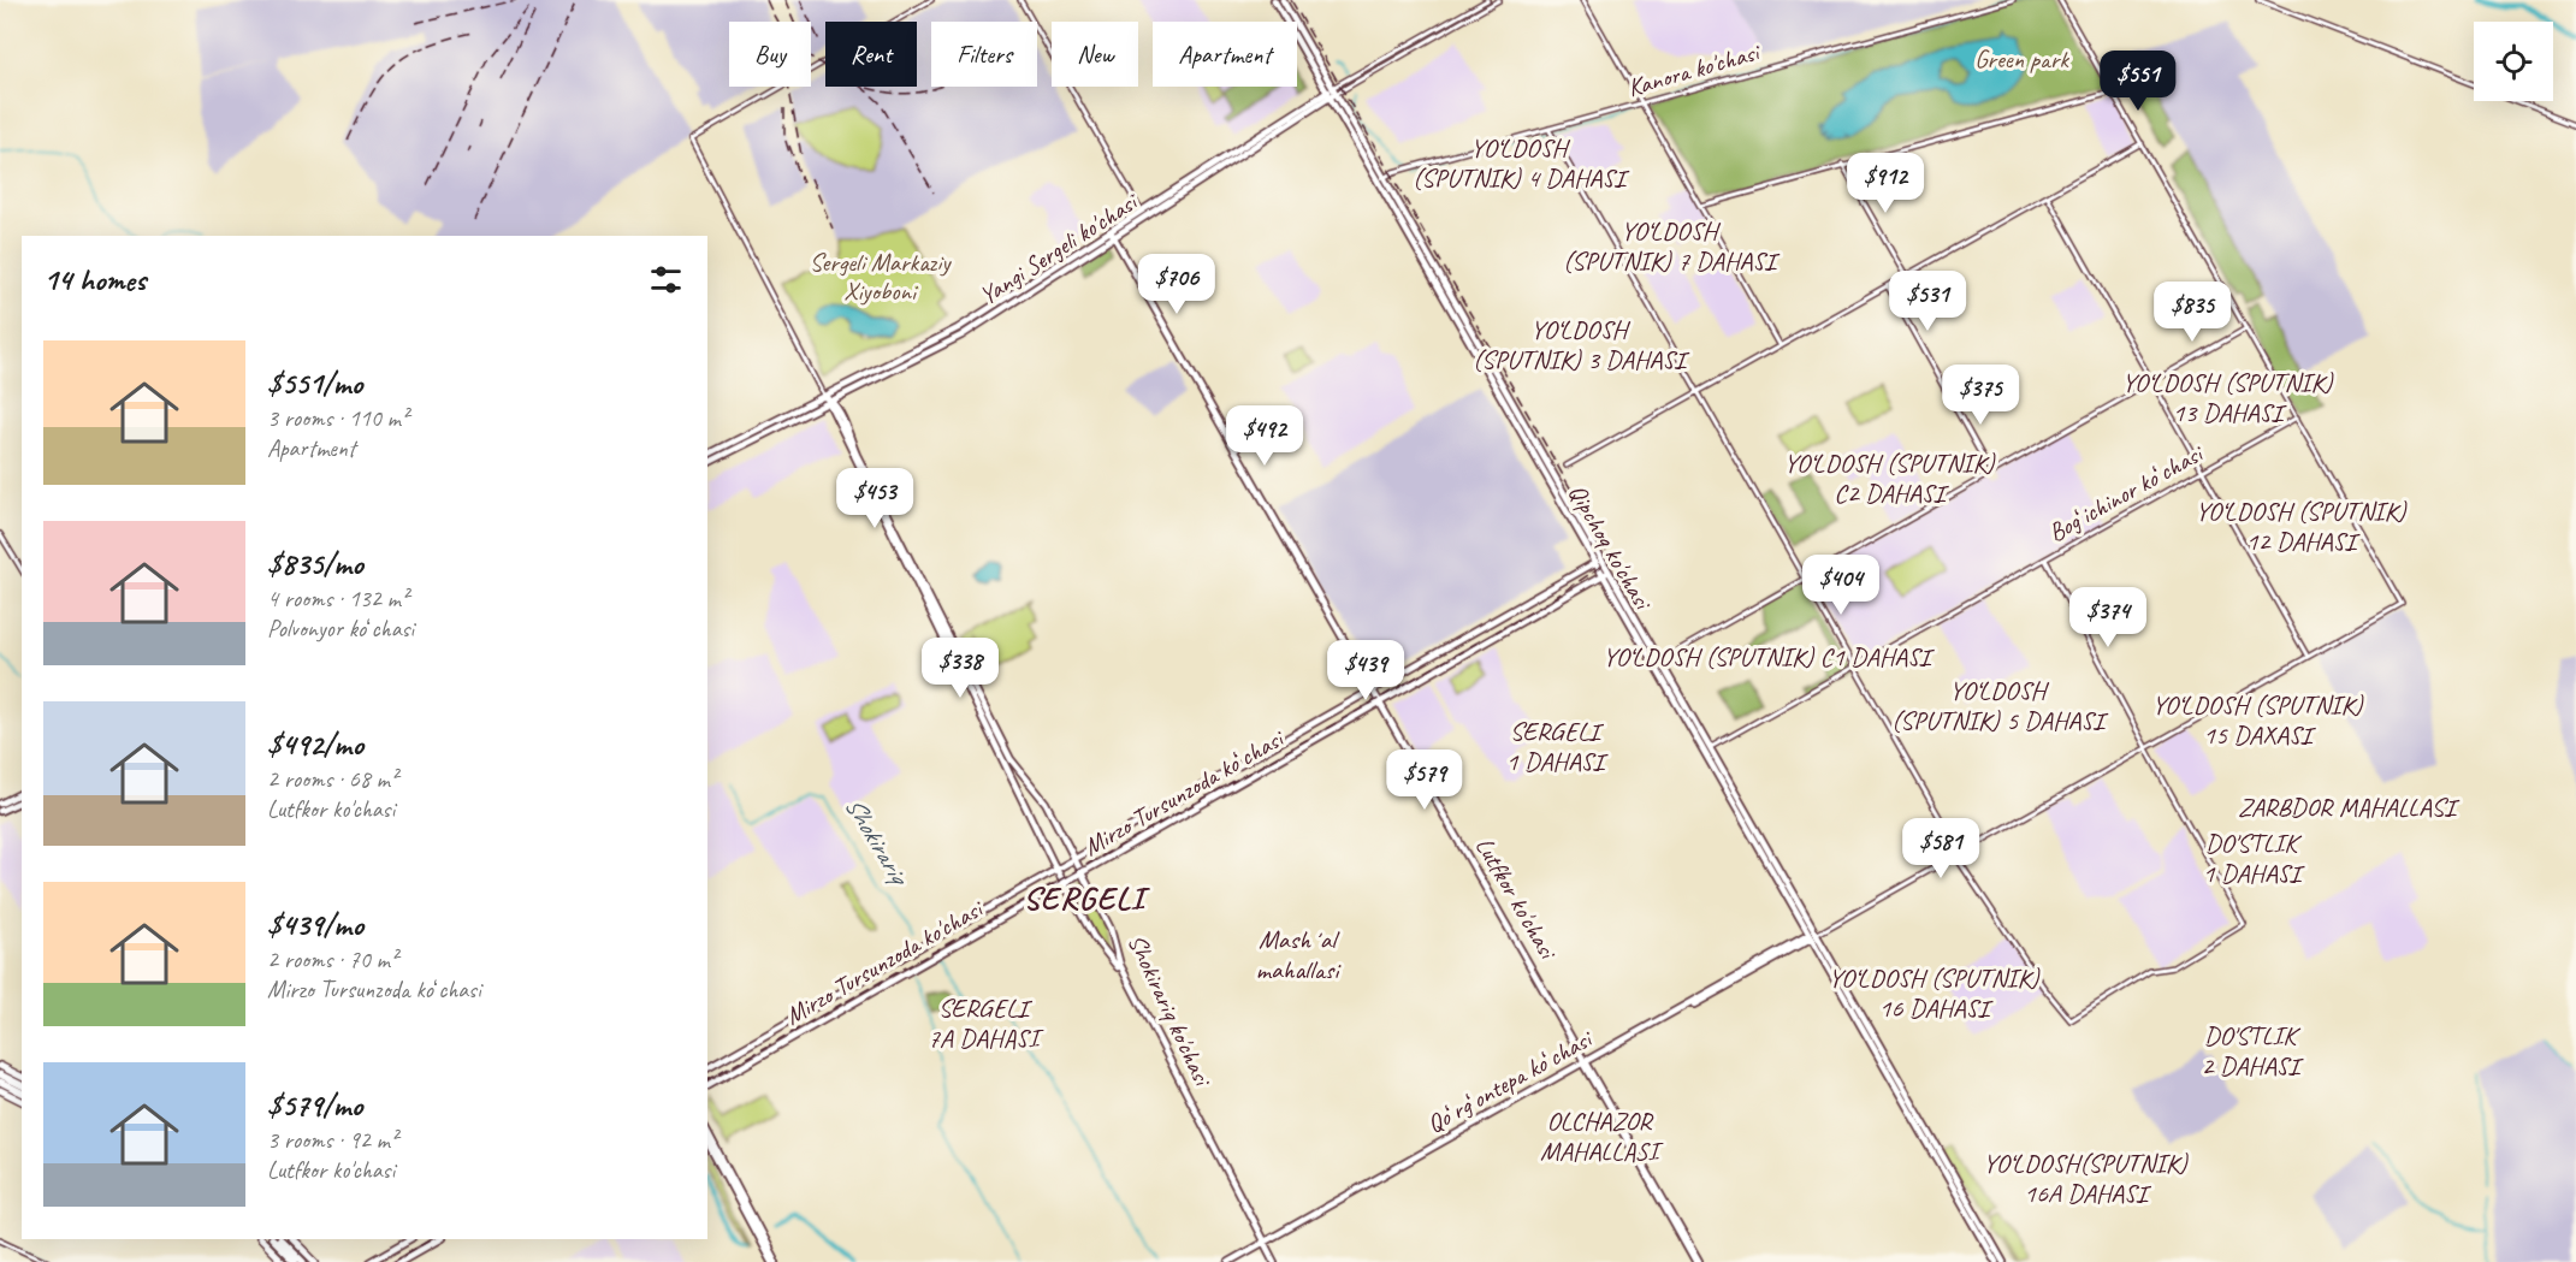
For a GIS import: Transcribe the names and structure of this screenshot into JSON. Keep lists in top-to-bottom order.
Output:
{
  "streets": {
    "main road": [
      "Yangi Sergeli ko'chasi",
      "Qipchoq ko'chasi",
      "Mirzo Tursunzoda koʻchasi",
      "Lutfkor ko'chasi",
      "Mirzo Tursunzoda ko'chasi",
      "Shokirariq ko'chasi",
      "Qoʻrgʻontepa koʻchasi"
    ],
    "street": ["Kanora ko'chasi", "Bogʻichinor koʻchasi"]
  },
  "crossings": [
    ["Kanora ko'chasi", "Qipchoq ko'chasi"],
    ["Yangi Sergeli ko'chasi", "Qipchoq ko'chasi"],
    ["Yangi Sergeli ko'chasi", "Lutfkor ko'chasi"],
    ["Yangi Sergeli ko'chasi", "Shokirariq ko'chasi"],
    ["Bogʻichinor koʻchasi", "Qipchoq ko'chasi"],
    ["Bogʻichinor koʻchasi", "Qoʻrgʻontepa koʻchasi"],
    ["Qipchoq ko'chasi", "Mirzo Tursunzoda koʻchasi"],
    ["Qipchoq ko'chasi", "Qoʻrgʻontepa koʻchasi"],
    ["Mirzo Tursunzoda koʻchasi", "Lutfkor ko'chasi"],
    ["Mirzo Tursunzoda koʻchasi", "Mirzo Tursunzoda ko'chasi"],
    ["Mirzo Tursunzoda koʻchasi", "Shokirariq ko'chasi"],
    ["Lutfkor ko'chasi", "Qoʻrgʻontepa koʻchasi"],
    ["Mirzo Tursunzoda ko'chasi", "Shokirariq ko'chasi"],
    ["Shokirariq ko'chasi", "Qoʻrgʻontepa koʻchasi"]
  ],
  "districts": [
    "YO‘LDOSH (SPUTNIK) 4 DAHASI",
    "YO‘LDOSH (SPUTNIK) 7 DAHASI",
    "YO‘LDOSH (SPUTNIK) 3 DAHASI",
    "YO‘LDOSH (SPUTNIK) 13 DAHASI",
    "YO‘LDOSH (SPUTNIK) C2 DAHASI",
    "YO‘LDOSH (SPUTNIK) 12 DAHASI",
    "YO‘LDOSH (SPUTNIK) C1 DAHASI",
    "YO‘LDOSH (SPUTNIK) 5 DAHASI",
    "YO‘LDOSH (SPUTNIK) 15 DAXASI",
    "SERGELI 1 DAHASI",
    "ZARBDOR MAHALLASI",
    "DO'STLIK 1 DAHASI",
    "SERGELI",
    "Mashʼal mahallasi",
    "YO‘LDOSH (SPUTNIK) 16 DAHASI",
    "SERGELI 7A DAHASI",
    "DO'STLIK 2 DAHASI",
    "OLCHAZOR MAHALLASI",
    "YO‘LDOSH(SPUTNIK) 16А DAHASI"
  ],
  "water": ["Shokirariq"],
  "parks": ["Green park", "Sergeli Markaziy Xiyoboni"],
  "page": {
    "chip": [
      "Buy",
      "Rent",
      "Filters",
      "New",
      "Apartment"
    ],
    "price": [
      "$551",
      "$912",
      "$706",
      "$531",
      "$835",
      "$375",
      "$492",
      "$453",
      "$404",
      "$374",
      "$338",
      "$439",
      "$579",
      "$581"
    ],
    "heading": "14 homes",
    "list": [
      {
        "name": "$551/mo",
        "note": "3 rooms · 110 m² · Apartment"
      },
      {
        "name": "$835/mo",
        "note": "4 rooms · 132 m² · Polvonyor koʻchasi"
      },
      {
        "name": "$492/mo",
        "note": "2 rooms · 68 m² · Lutfkor ko'chasi"
      },
      {
        "name": "$439/mo",
        "note": "2 rooms · 70 m² · Mirzo Tursunzoda koʻchasi"
      },
      {
        "name": "$579/mo",
        "note": "3 rooms · 92 m² · Lutfkor ko'chasi"
      }
    ]
  }
}
